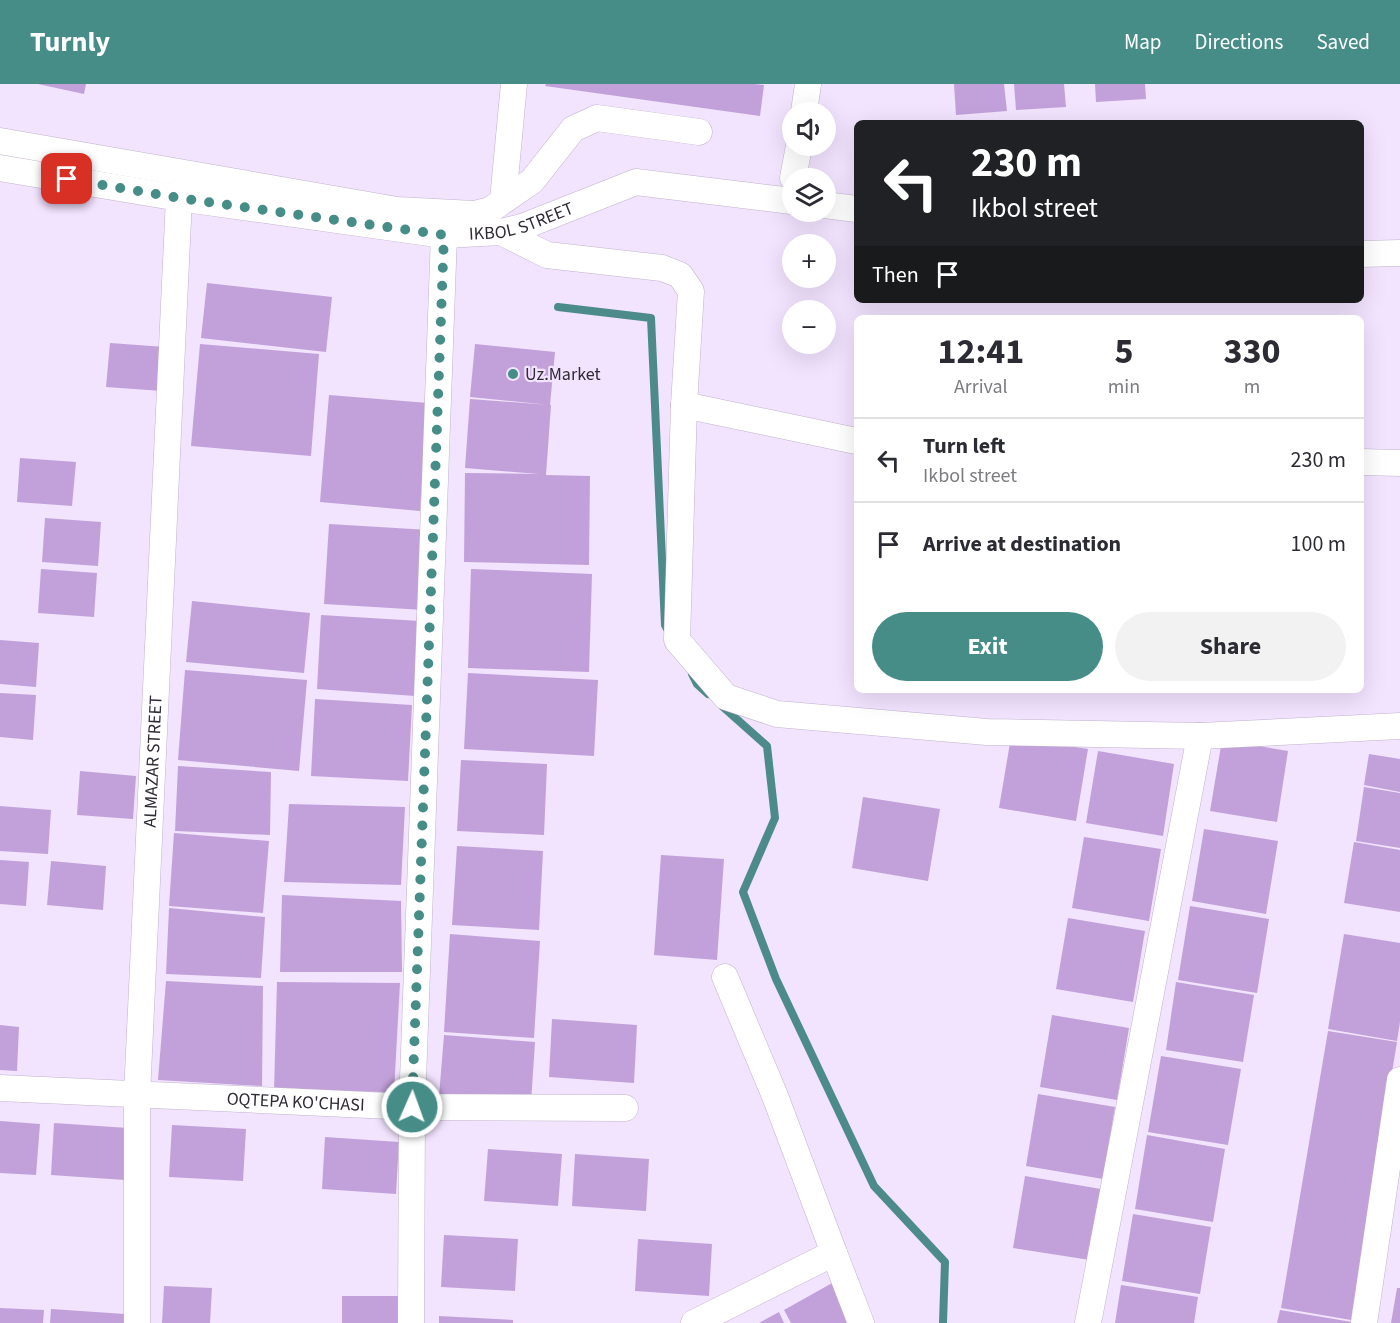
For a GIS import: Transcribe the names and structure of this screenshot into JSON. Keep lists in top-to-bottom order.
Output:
{
  "streets": {
    "street": ["IKBOL STREET", "ALMAZAR STREET", "OQTEPA KO'CHASI"]
  },
  "crossings": [
    ["IKBOL STREET", "ALMAZAR STREET"],
    ["ALMAZAR STREET", "OQTEPA KO'CHASI"]
  ],
  "places": ["Uz.Market"],
  "page": {
    "header": "Turnly",
    "nav": ["Map", "Directions", "Saved"],
    "map_buttons": ["+", "−"],
    "turn": ["230 m", "Ikbol street"],
    "then": "Then",
    "eta": [
      "12:41",
      "Arrival",
      "5",
      "min",
      "330",
      "m"
    ],
    "list": [
      {
        "name": "Turn left",
        "note": "Ikbol street",
        "value": "230 m"
      },
      {
        "name": "Arrive at destination",
        "value": "100 m"
      }
    ],
    "buttons": ["Exit", "Share"]
  }
}
